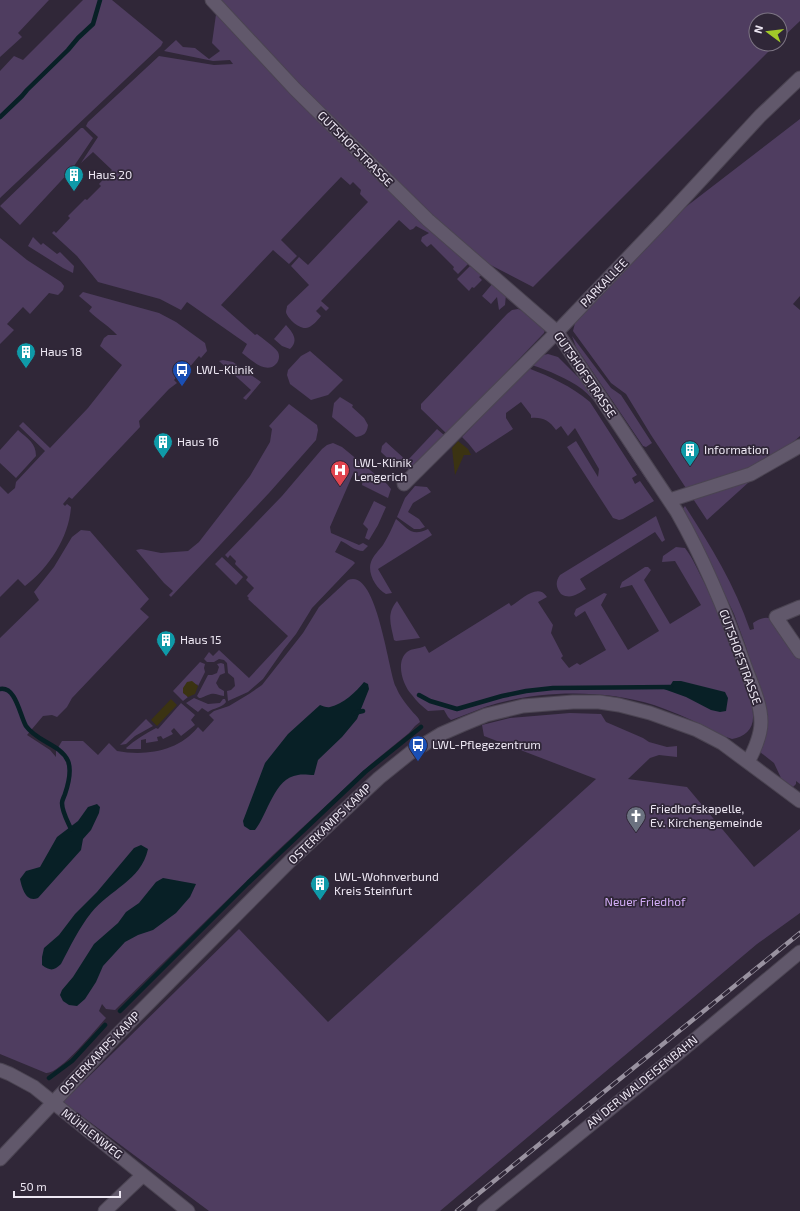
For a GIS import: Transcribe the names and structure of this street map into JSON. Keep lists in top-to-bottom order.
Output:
{
  "streets": {
    "street": [
      "GUTSHOFSTRASSE",
      "PARKALLEE",
      "OSTERKAMPS KAMP",
      "AN DER WALDEISENBAHN",
      "MÜHLENWEG"
    ]
  },
  "crossings": [
    ["GUTSHOFSTRASSE", "PARKALLEE"],
    ["GUTSHOFSTRASSE", "OSTERKAMPS KAMP"],
    ["OSTERKAMPS KAMP", "MÜHLENWEG"]
  ],
  "parks": ["Neuer Friedhof"],
  "places": {
    "building": [
      "Haus 20",
      "Haus 18",
      "Haus 16",
      "Information",
      "Haus 15",
      "LWL-Wohnverbund Kreis Steinfurt"
    ],
    "bus stop": ["LWL-Klinik", "LWL-Pflegezentrum"],
    "hospital": ["LWL-Klinik Lengerich"],
    "church": ["Friedhofskapelle, Ev. Kirchengemeinde"]
  },
  "scale_bar": "50 m",
  "north": "left"
}
